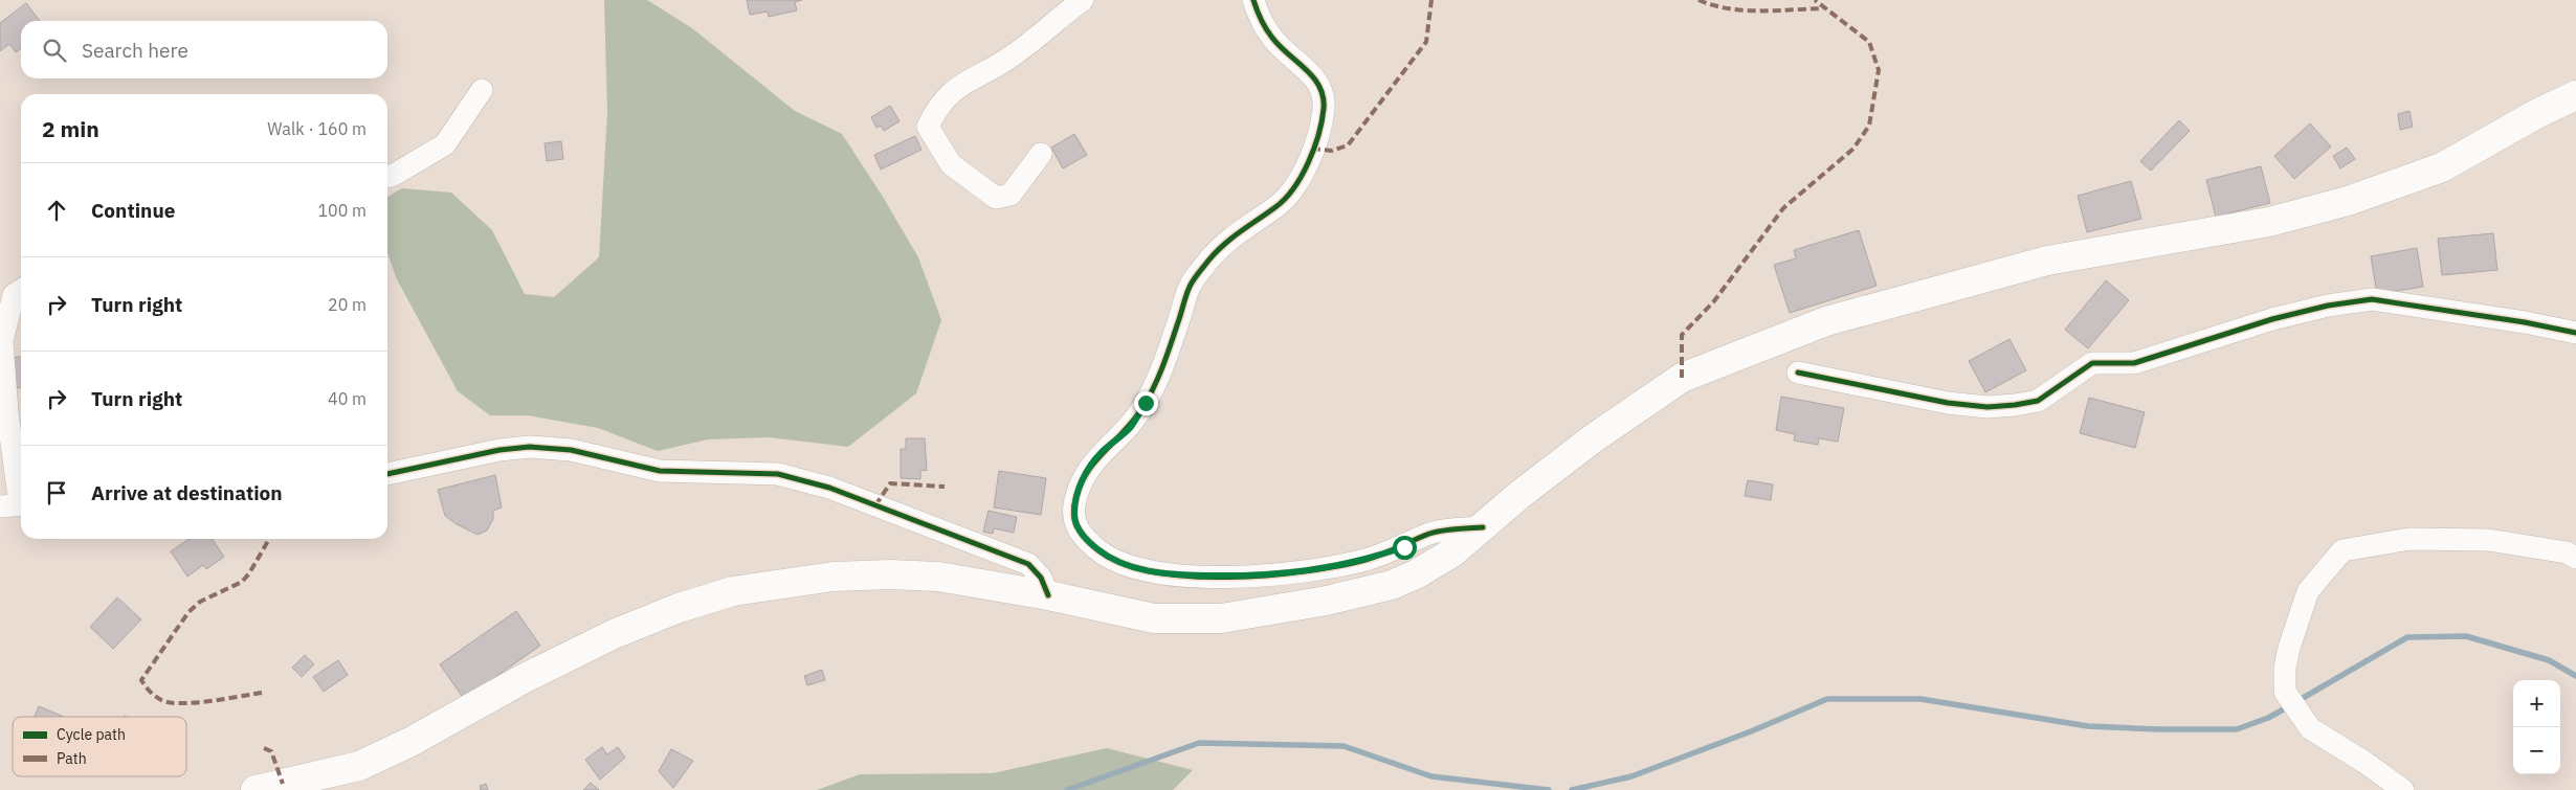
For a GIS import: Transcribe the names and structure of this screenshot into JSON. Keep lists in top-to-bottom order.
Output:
{
  "legend": ["Cycle path", "Path"],
  "page": {
    "search": "Search here",
    "heading": ["2 min", "Walk · 160 m"],
    "list": [
      ["Continue", "100 m"],
      ["Turn right", "20 m"],
      ["Turn right", "40 m"],
      "Arrive at destination"
    ],
    "map_buttons": ["+", "−"]
  }
}
